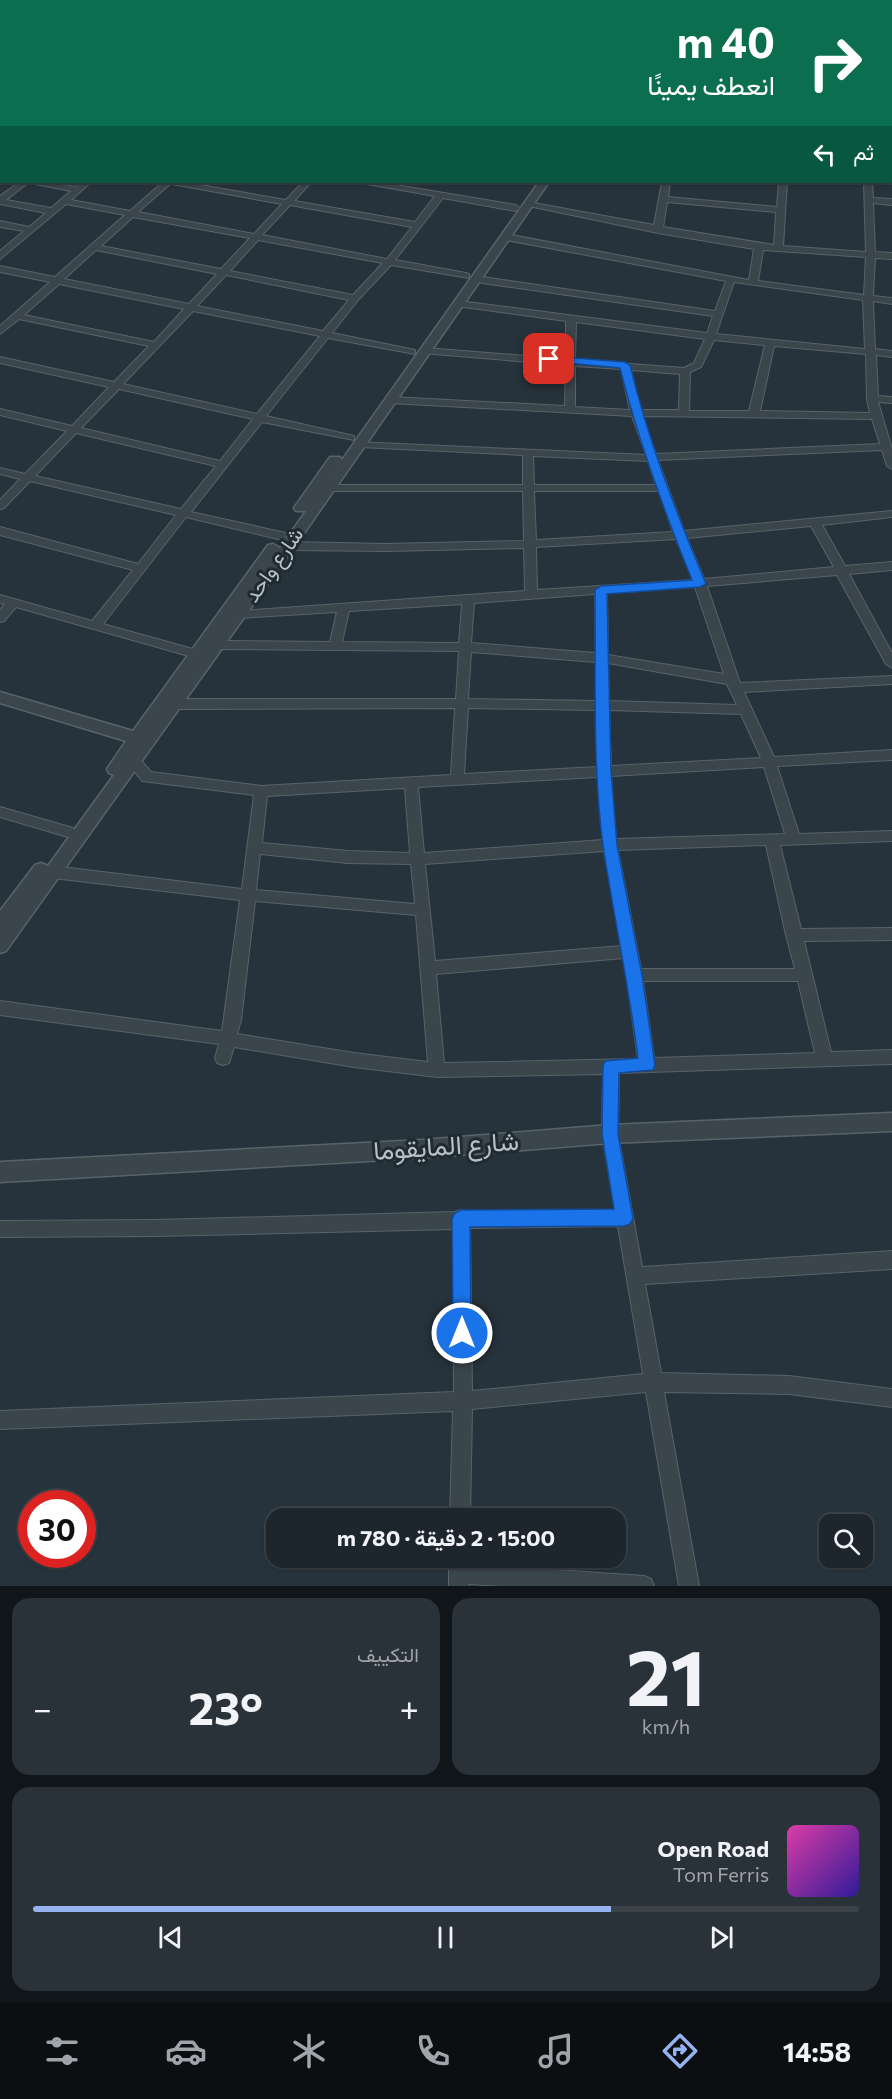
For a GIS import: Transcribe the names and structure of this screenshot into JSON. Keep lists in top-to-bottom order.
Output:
{
  "streets": {
    "street": ["شارع واحد", "شارع المايقوما"]
  },
  "page": {
    "turn": ["40 m", "انعطف يمينًا"],
    "then": "ثم",
    "limit": "30",
    "trip": "15:00 · 2 دقيقة · 780 m",
    "tile": [
      ["21", "km/h"],
      "التكييف"
    ],
    "heat": ["−", "23°", "+"],
    "song": ["Open Road", "Tom Ferris"],
    "tabs": "14:58"
  }
}
